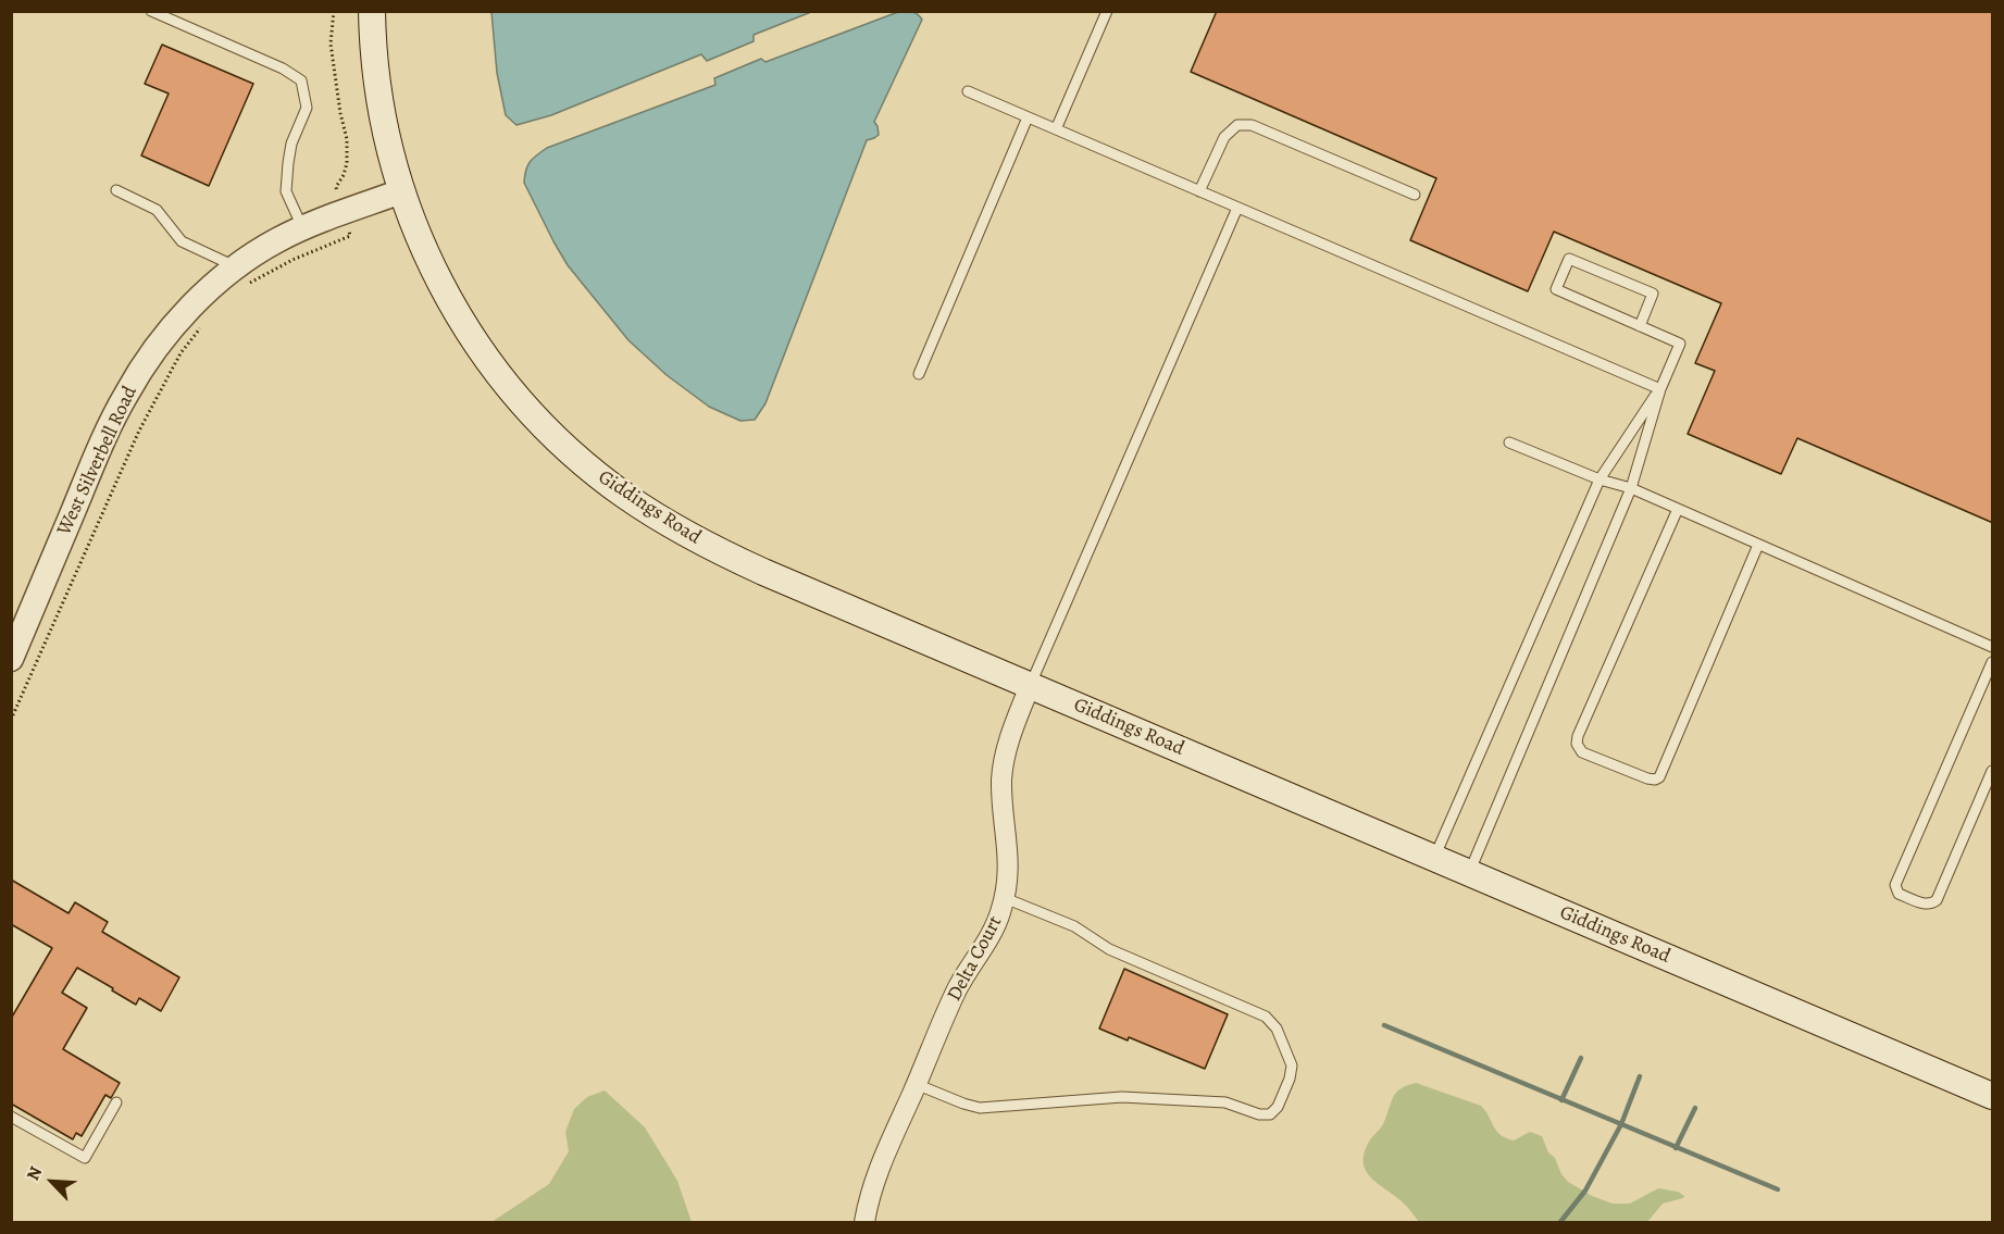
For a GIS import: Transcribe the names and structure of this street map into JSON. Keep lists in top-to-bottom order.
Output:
{
  "streets": {
    "main road": ["Giddings Road"],
    "street": ["West Silverbell Road", "Delta Court"]
  },
  "crossings": [
    ["West Silverbell Road", "Giddings Road"],
    ["Giddings Road", "Delta Court"]
  ],
  "north": "top left"
}
